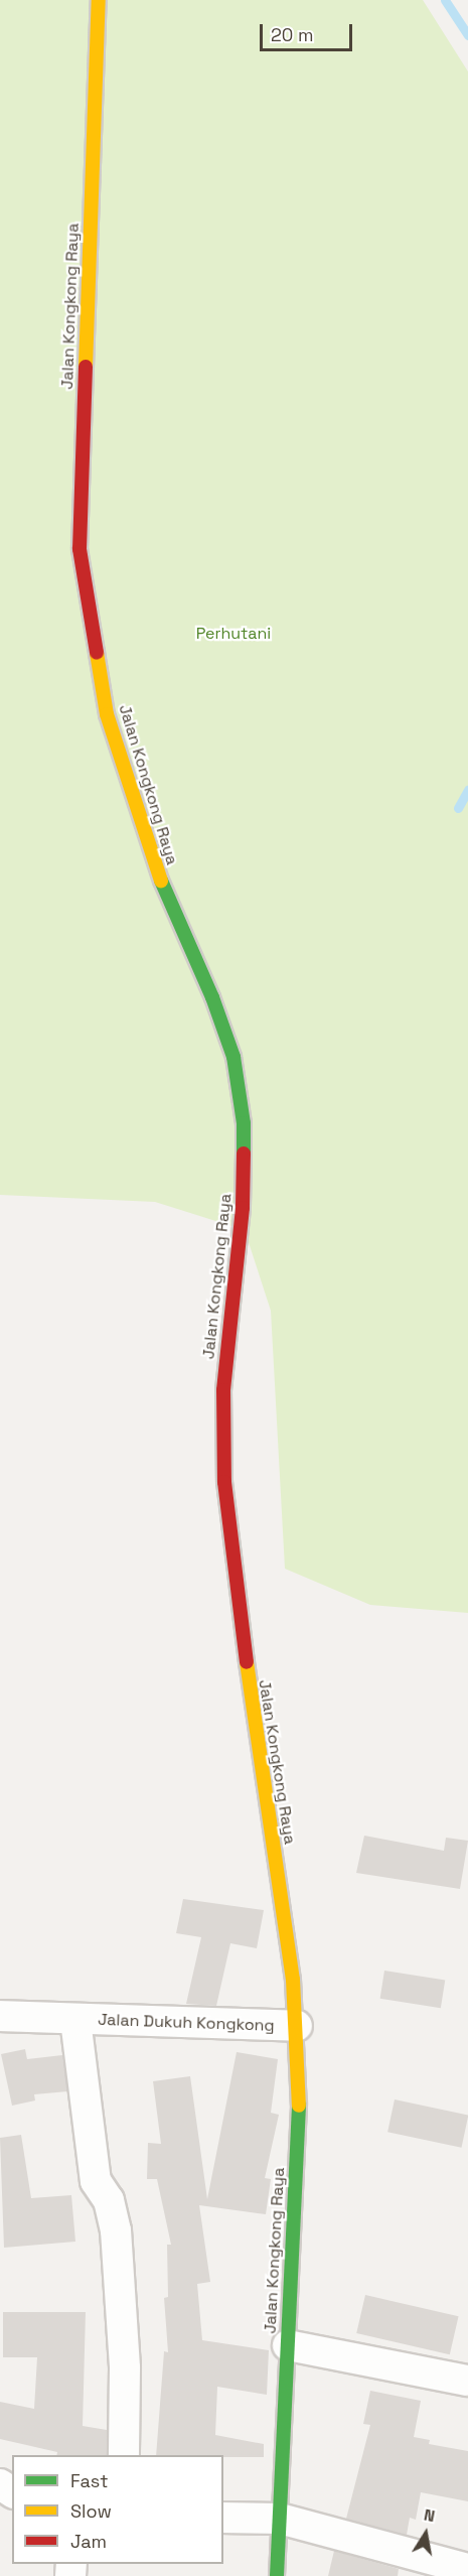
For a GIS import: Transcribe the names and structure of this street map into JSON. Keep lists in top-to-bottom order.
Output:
{
  "streets": {
    "street": ["Jalan Kongkong Raya", "Jalan Dukuh Kongkong"]
  },
  "crossings": [
    ["Jalan Kongkong Raya", "Jalan Dukuh Kongkong"]
  ],
  "parks": ["Perhutani"],
  "legend": ["Fast", "Slow", "Jam"],
  "scale_bar": "20 m",
  "north": "top"
}
